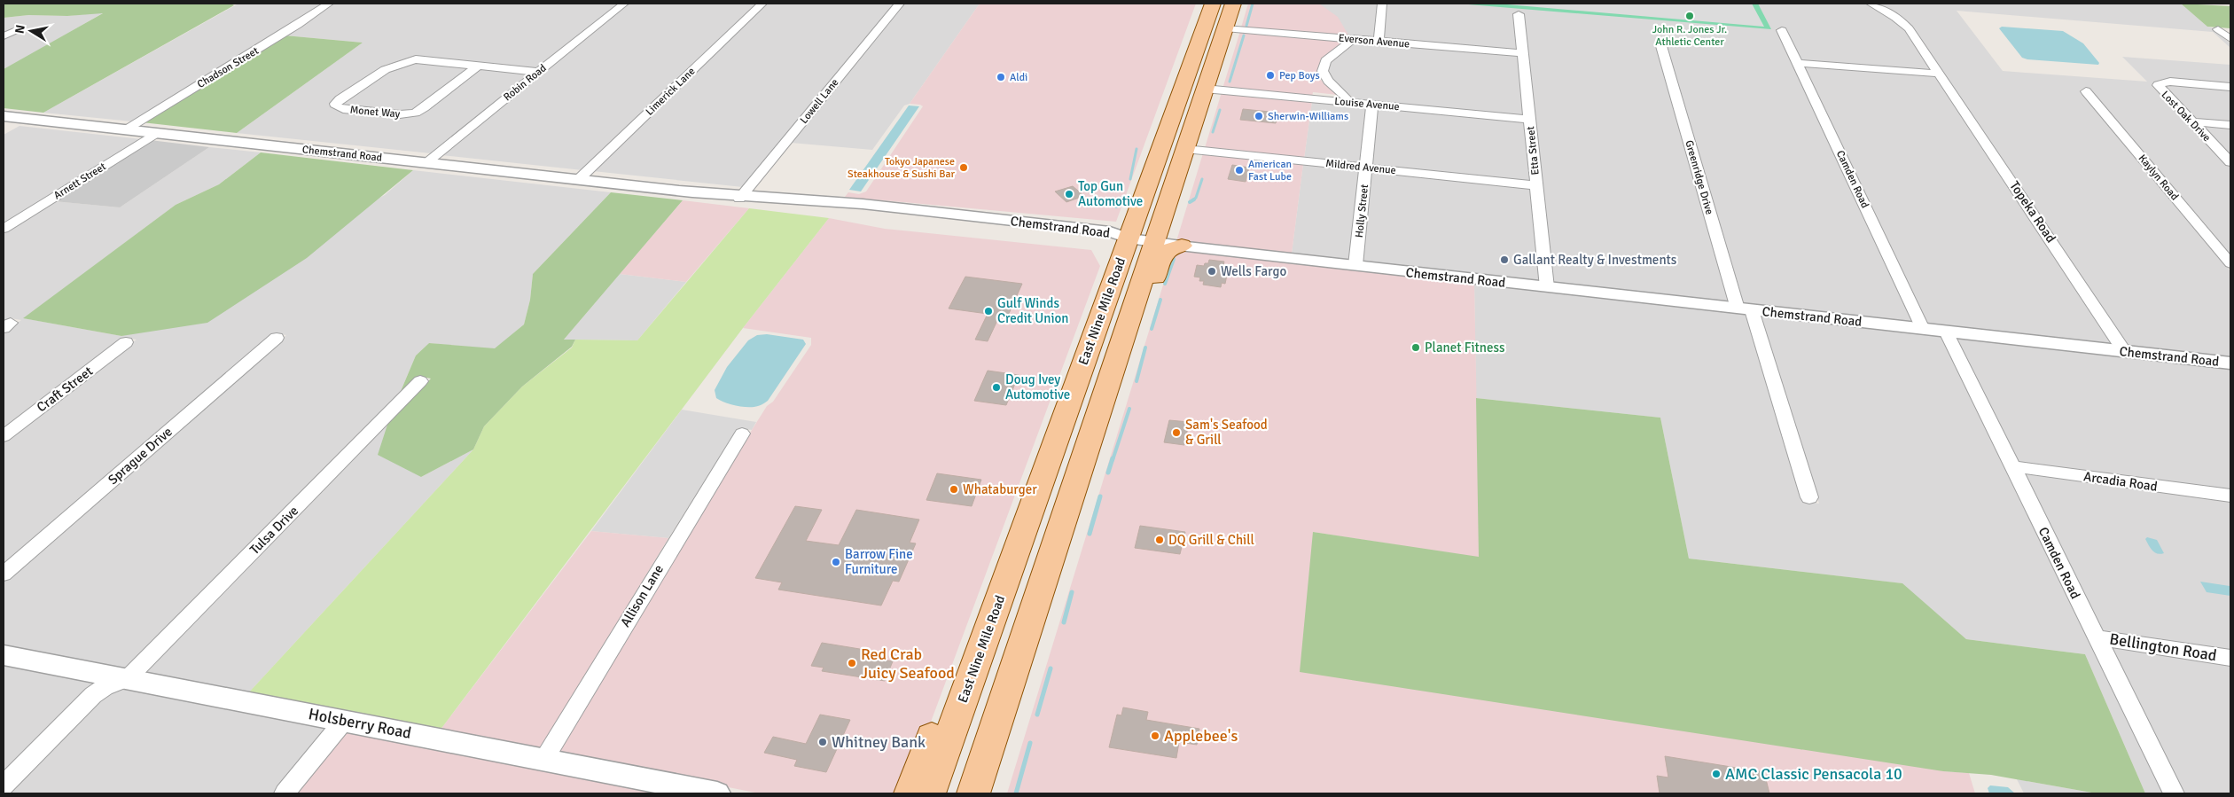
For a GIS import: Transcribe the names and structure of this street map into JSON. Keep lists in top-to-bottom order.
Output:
{
  "streets": {
    "main road": ["East Nine Mile Road"],
    "street": [
      "Everson Avenue",
      "Chadson Street",
      "Robin Road",
      "Limerick Lane",
      "Lowell Lane",
      "Louise Avenue",
      "Monet Way",
      "Lost Oak Drive",
      "Etta Street",
      "Chemstrand Road",
      "Mildred Avenue",
      "Greenridge Drive",
      "Kaylyn Road",
      "Camden Road",
      "Arnett Street",
      "Holly Street",
      "Topeka Road",
      "Craft Street",
      "Sprague Drive",
      "Arcadia Road",
      "Tulsa Drive",
      "Allison Lane",
      "Bellington Road",
      "Holsberry Road"
    ]
  },
  "crossings": [
    ["Everson Avenue", "Etta Street"],
    ["Everson Avenue", "East Nine Mile Road"],
    ["Chadson Street", "Chemstrand Road"],
    ["Robin Road", "Monet Way"],
    ["Robin Road", "Chemstrand Road"],
    ["Limerick Lane", "Chemstrand Road"],
    ["Lowell Lane", "Chemstrand Road"],
    ["Louise Avenue", "Etta Street"],
    ["Louise Avenue", "Holly Street"],
    ["Louise Avenue", "East Nine Mile Road"],
    ["Etta Street", "Chemstrand Road"],
    ["Etta Street", "Mildred Avenue"],
    ["Chemstrand Road", "Greenridge Drive"],
    ["Chemstrand Road", "Camden Road"],
    ["Chemstrand Road", "Arnett Street"],
    ["Chemstrand Road", "Holly Street"],
    ["Chemstrand Road", "Topeka Road"],
    ["Chemstrand Road", "East Nine Mile Road"],
    ["Mildred Avenue", "Holly Street"],
    ["Mildred Avenue", "East Nine Mile Road"],
    ["Camden Road", "Arcadia Road"],
    ["Camden Road", "Bellington Road"],
    ["Tulsa Drive", "Holsberry Road"],
    ["Allison Lane", "Holsberry Road"]
  ],
  "places": [
    "John R. Jones Jr. Athletic Center",
    "Pep Boys",
    "Aldi",
    "Sherwin-Williams",
    "Tokyo Japanese Steakhouse & Sushi Bar",
    "American Fast Lube",
    "Top Gun Automotive",
    "Gallant Realty & Investments",
    "Wells Fargo",
    "Gulf Winds Credit Union",
    "Planet Fitness",
    "Doug Ivey Automotive",
    "Sam's Seafood & Grill",
    "Whataburger",
    "DQ Grill & Chill",
    "Barrow Fine Furniture",
    "Red Crab Juicy Seafood",
    "Applebee's",
    "Whitney Bank",
    "AMC Classic Pensacola 10"
  ],
  "north": "left"
}
